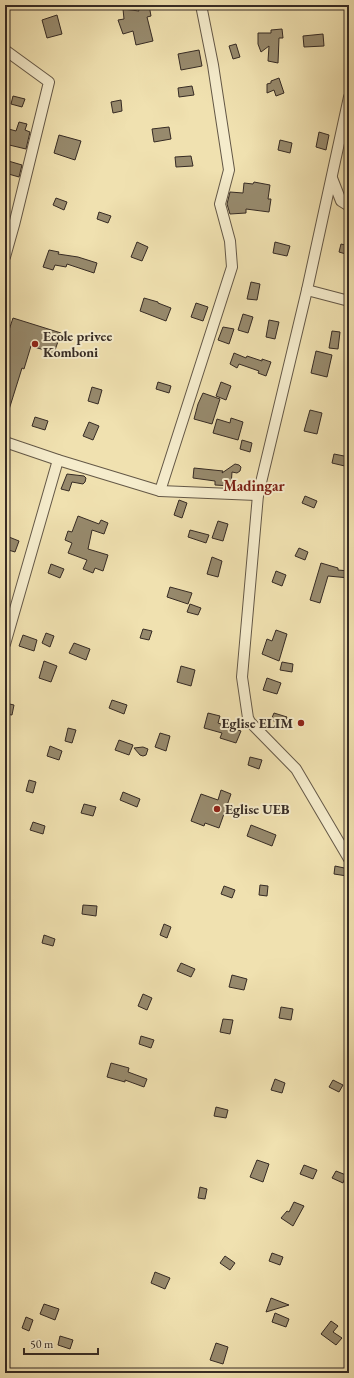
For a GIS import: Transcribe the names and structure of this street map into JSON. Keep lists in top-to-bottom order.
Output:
{
  "districts": ["Madingar"],
  "places": ["Ecole privee Komboni", "Eglise ELIM", "Eglise UEB"],
  "scale_bar": "50 m"
}
